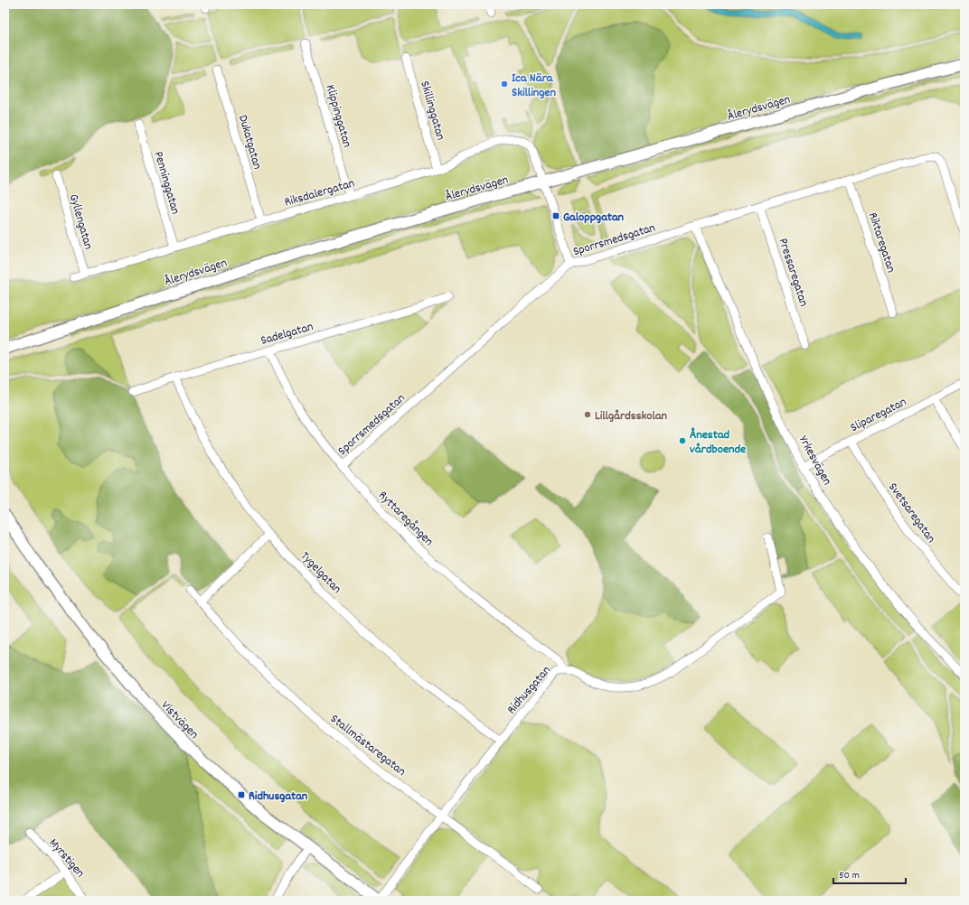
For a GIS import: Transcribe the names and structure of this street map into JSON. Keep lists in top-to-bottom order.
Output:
{
  "streets": {
    "main road": ["Ålerydsvägen", "Vistvägen"],
    "street": [
      "Skillinggatan",
      "Klippinggatan",
      "Dukatgatan",
      "Penninggatan",
      "Riksdalergatan",
      "Gyllengatan",
      "Sporrsmedsgatan",
      "Riktaregatan",
      "Pressaregatan",
      "Sadelgatan",
      "Sliparegatan",
      "Yrkesvägen",
      "Svetsaregatan",
      "Ryttaregången",
      "Tygelgatan",
      "Ridhusgatan",
      "Stallmästaregatan",
      "Myrstigen"
    ]
  },
  "crossings": [
    ["Ålerydsvägen", "Riksdalergatan"],
    ["Skillinggatan", "Riksdalergatan"],
    ["Klippinggatan", "Riksdalergatan"],
    ["Dukatgatan", "Riksdalergatan"],
    ["Penninggatan", "Riksdalergatan"],
    ["Riksdalergatan", "Gyllengatan"],
    ["Sporrsmedsgatan", "Riktaregatan"],
    ["Sporrsmedsgatan", "Pressaregatan"],
    ["Sporrsmedsgatan", "Yrkesvägen"],
    ["Sporrsmedsgatan", "Ryttaregången"],
    ["Sadelgatan", "Ryttaregången"],
    ["Sadelgatan", "Tygelgatan"],
    ["Sliparegatan", "Yrkesvägen"],
    ["Sliparegatan", "Svetsaregatan"],
    ["Ryttaregången", "Ridhusgatan"],
    ["Tygelgatan", "Ridhusgatan"],
    ["Ridhusgatan", "Vistvägen"],
    ["Ridhusgatan", "Stallmästaregatan"]
  ],
  "places": {
    "other": ["Ica Nära Skillingen", "Lillgårdsskolan", "Ånestad vårdboende"],
    "transit": ["Galoppgatan", "Ridhusgatan"]
  },
  "scale_bar": "50 m"
}
